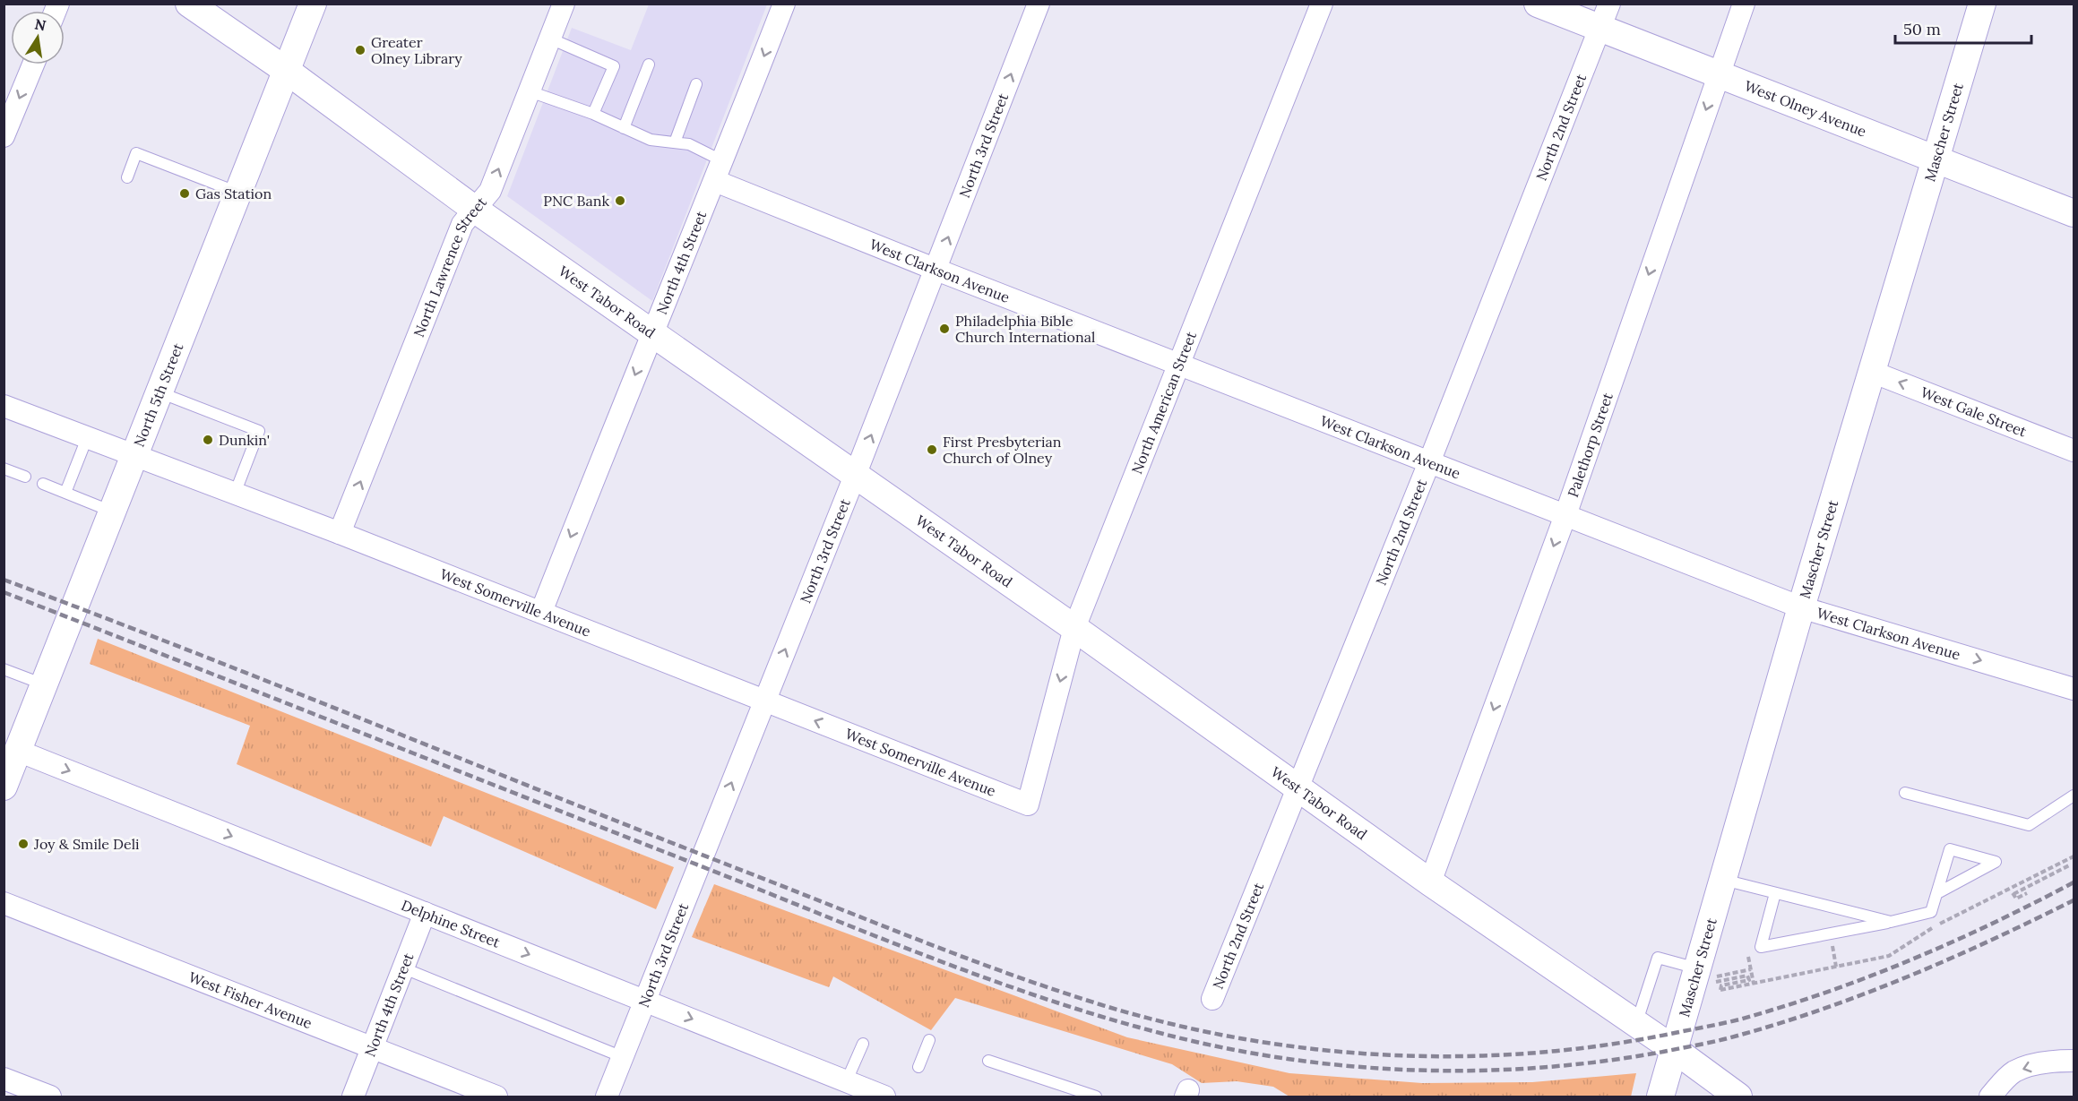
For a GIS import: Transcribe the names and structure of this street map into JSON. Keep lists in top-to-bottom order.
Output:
{
  "streets": {
    "street": [
      "West Olney Avenue",
      "North 2nd Street",
      "Mascher Street",
      "North 3rd Street",
      "North 4th Street",
      "North Lawrence Street",
      "West Clarkson Avenue",
      "West Tabor Road",
      "North 5th Street",
      "North American Street",
      "West Gale Street",
      "Palethorp Street",
      "West Somerville Avenue",
      "Delphine Street",
      "West Fisher Avenue"
    ]
  },
  "crossings": [
    ["West Olney Avenue", "North 2nd Street"],
    ["West Olney Avenue", "Mascher Street"],
    ["West Olney Avenue", "Palethorp Street"],
    ["North 2nd Street", "West Clarkson Avenue"],
    ["North 2nd Street", "West Tabor Road"],
    ["Mascher Street", "West Clarkson Avenue"],
    ["Mascher Street", "West Tabor Road"],
    ["Mascher Street", "West Gale Street"],
    ["North 3rd Street", "West Clarkson Avenue"],
    ["North 3rd Street", "West Tabor Road"],
    ["North 3rd Street", "West Somerville Avenue"],
    ["North 3rd Street", "Delphine Street"],
    ["North 4th Street", "West Clarkson Avenue"],
    ["North 4th Street", "West Tabor Road"],
    ["North 4th Street", "West Somerville Avenue"],
    ["North 4th Street", "Delphine Street"],
    ["North 4th Street", "West Fisher Avenue"],
    ["North Lawrence Street", "West Tabor Road"],
    ["North Lawrence Street", "West Somerville Avenue"],
    ["West Clarkson Avenue", "North American Street"],
    ["West Clarkson Avenue", "Palethorp Street"],
    ["West Tabor Road", "North 5th Street"],
    ["West Tabor Road", "North American Street"],
    ["West Tabor Road", "Palethorp Street"],
    ["North 5th Street", "West Somerville Avenue"],
    ["North 5th Street", "Delphine Street"],
    ["North American Street", "West Somerville Avenue"]
  ],
  "one_way": [
    "North 3rd Street",
    "North 4th Street",
    "North Lawrence Street",
    "West Gale Street",
    "Palethorp Street",
    "Delphine Street"
  ],
  "places": [
    "Greater Olney Library",
    "Gas Station",
    "PNC Bank",
    "Philadelphia Bible Church International",
    "Dunkin'",
    "First Presbyterian Church of Olney",
    "Joy & Smile Deli"
  ],
  "scale_bar": "50 m",
  "north": "top"
}
